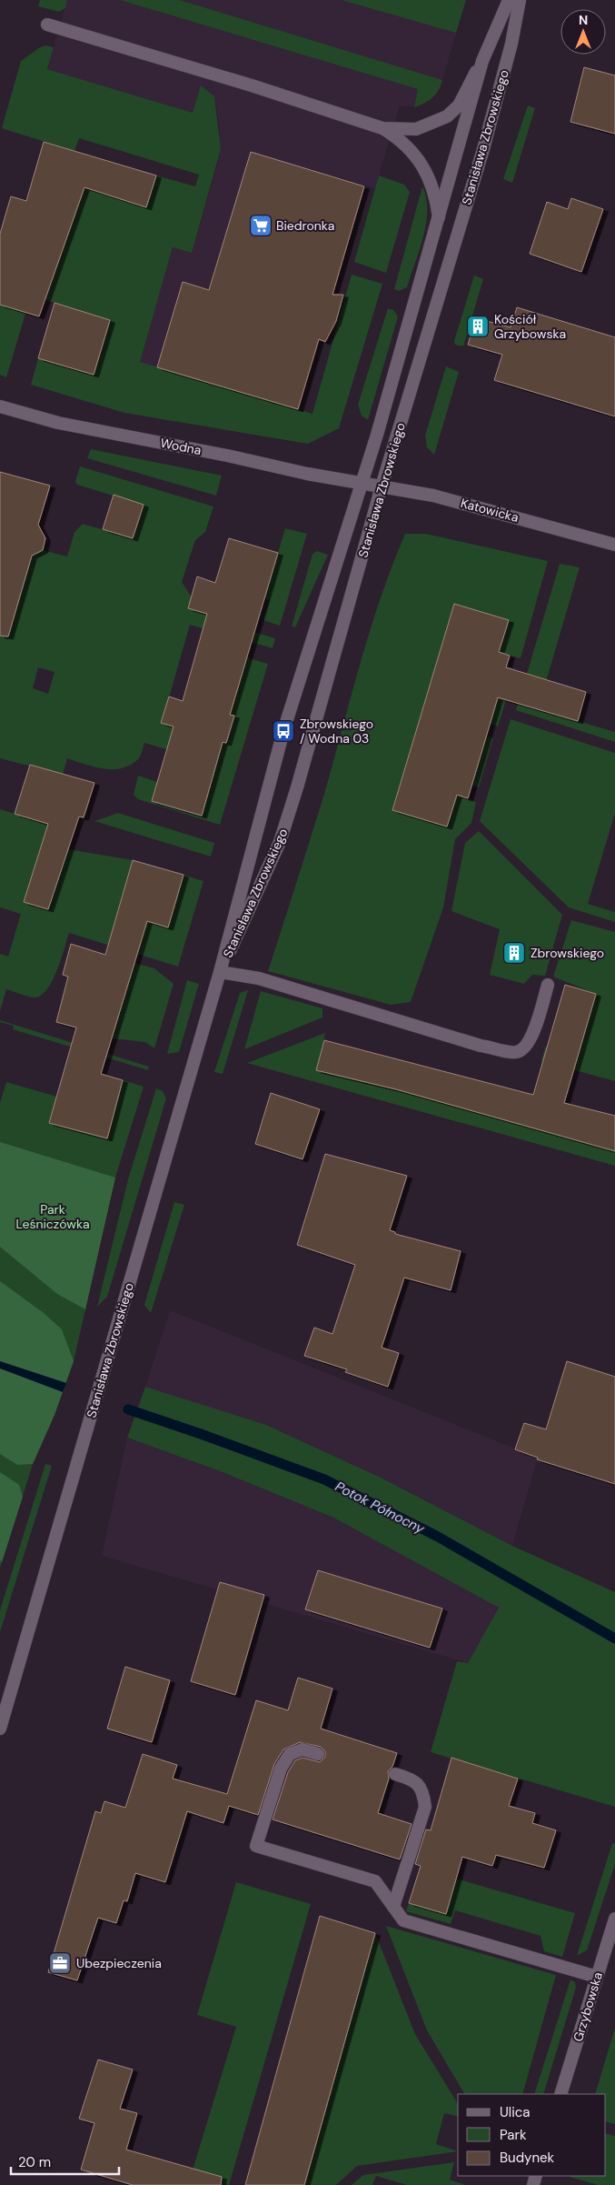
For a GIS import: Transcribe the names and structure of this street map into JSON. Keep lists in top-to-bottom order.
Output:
{
  "streets": {
    "street": [
      "Stanisława Zbrowskiego",
      "Wodna",
      "Katowicka",
      "Grzybowska"
    ]
  },
  "crossings": [
    ["Stanisława Zbrowskiego", "Wodna"],
    ["Stanisława Zbrowskiego", "Katowicka"],
    ["Wodna", "Katowicka"]
  ],
  "water": ["Potok Północny"],
  "parks": ["Park Leśniczówka"],
  "places": {
    "supermarket": ["Biedronka"],
    "building": ["Kościół Grzybowska", "Zbrowskiego"],
    "bus stop": ["Zbrowskiego / Wodna 03"],
    "office": ["Ubezpieczenia"]
  },
  "legend": ["Ulica", "Park", "Budynek"],
  "scale_bar": "20 m",
  "north": "top"
}
